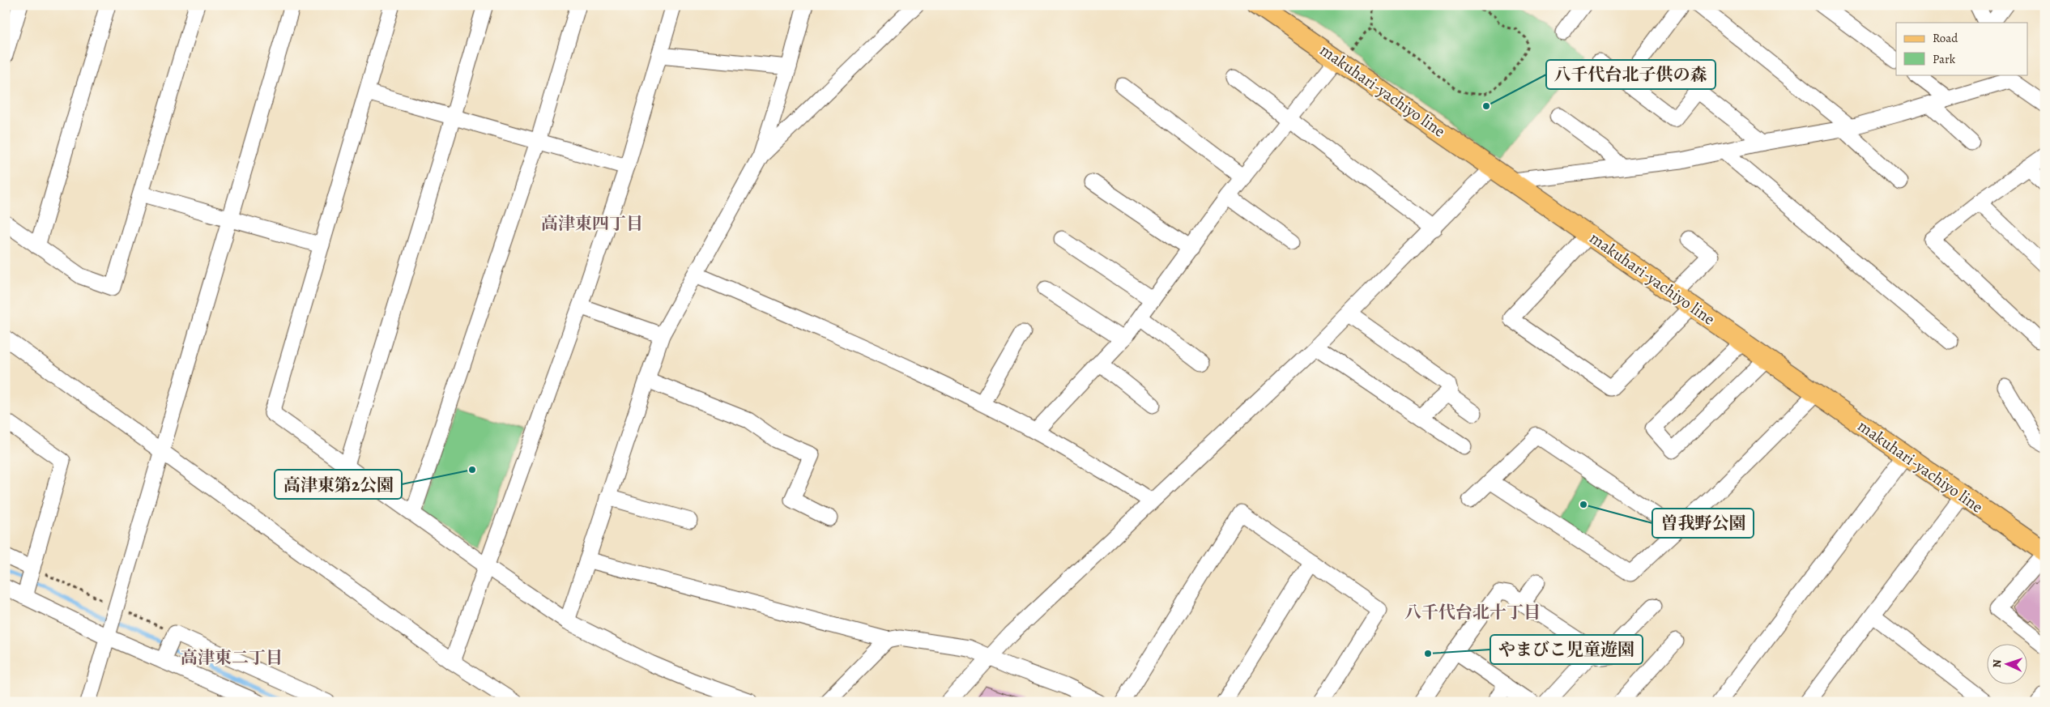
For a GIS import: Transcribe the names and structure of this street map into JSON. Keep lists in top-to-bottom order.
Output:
{
  "streets": {
    "main road": ["makuhari-yachiyo line"]
  },
  "districts": ["高津東四丁目", "八千代台北十丁目", "高津東二丁目"],
  "places": [
    "八千代台北子供の森",
    "高津東第2公園",
    "曽我野公園",
    "やまびこ児童遊園"
  ],
  "legend": ["Road", "Park"],
  "north": "left"
}
